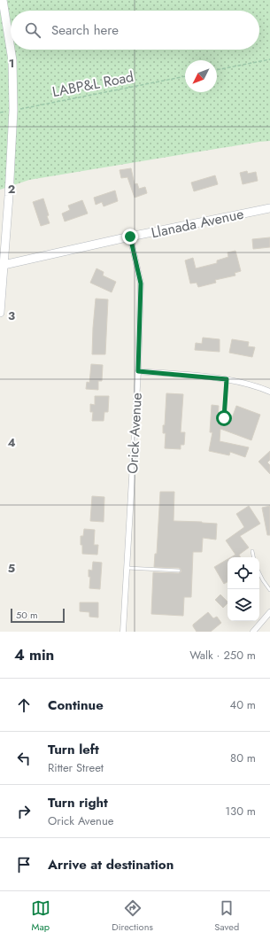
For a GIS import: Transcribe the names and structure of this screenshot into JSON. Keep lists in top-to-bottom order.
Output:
{
  "streets": {
    "main road": ["Llanada Avenue"],
    "street": ["Orick Avenue"],
    "path": ["LABP&L Road"]
  },
  "crossings": [
    ["Llanada Avenue", "Orick Avenue"]
  ],
  "scale_bar": "50 m",
  "north": "bottom left",
  "page": {
    "search": "Search here",
    "scale": "50 m",
    "heading": ["4 min", "Walk · 250 m"],
    "list": [
      ["Continue", "40 m"],
      ["Turn left", "Ritter Street", "80 m"],
      ["Turn right", "Orick Avenue", "130 m"],
      "Arrive at destination"
    ],
    "nav": ["Map", "Directions", "Saved"]
  },
  "grid": {
    "rows": [
      "1",
      "2",
      "3",
      "4",
      "5"
    ]
  }
}
